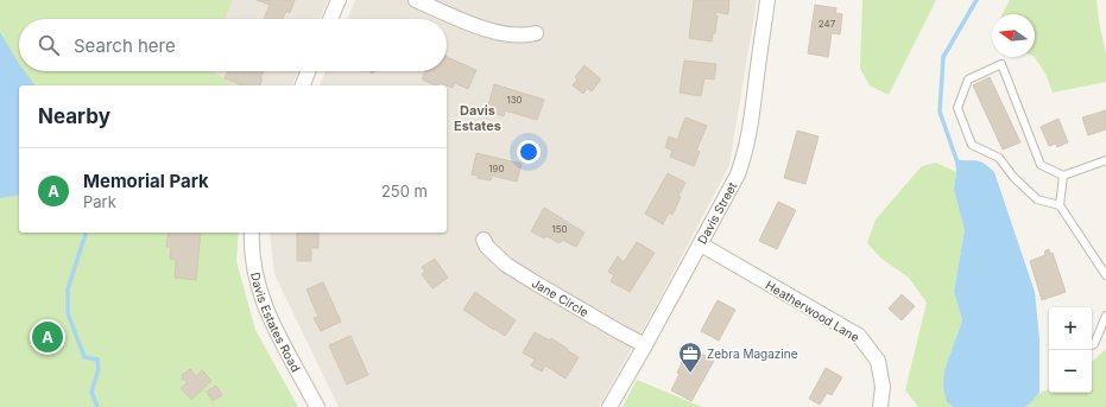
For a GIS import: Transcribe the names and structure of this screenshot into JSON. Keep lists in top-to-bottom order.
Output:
{
  "streets": {
    "street": [
      "Davis Street",
      "Jane Circle",
      "Heatherwood Lane",
      "Davis Estates Road"
    ]
  },
  "crossings": [
    ["Davis Street", "Jane Circle"],
    ["Davis Street", "Heatherwood Lane"]
  ],
  "districts": ["Davis Estates"],
  "places": {
    "office": ["Zebra Magazine"]
  },
  "house_numbers": [
    "247",
    "130",
    "190",
    "150"
  ],
  "north": "left",
  "page": {
    "search": "Search here",
    "heading": "Nearby",
    "list": [
      {
        "mark": "A",
        "name": "Memorial Park",
        "note": "Park",
        "value": "250 m"
      }
    ],
    "map_buttons": ["+", "−"],
    "pins": "A"
  }
}
